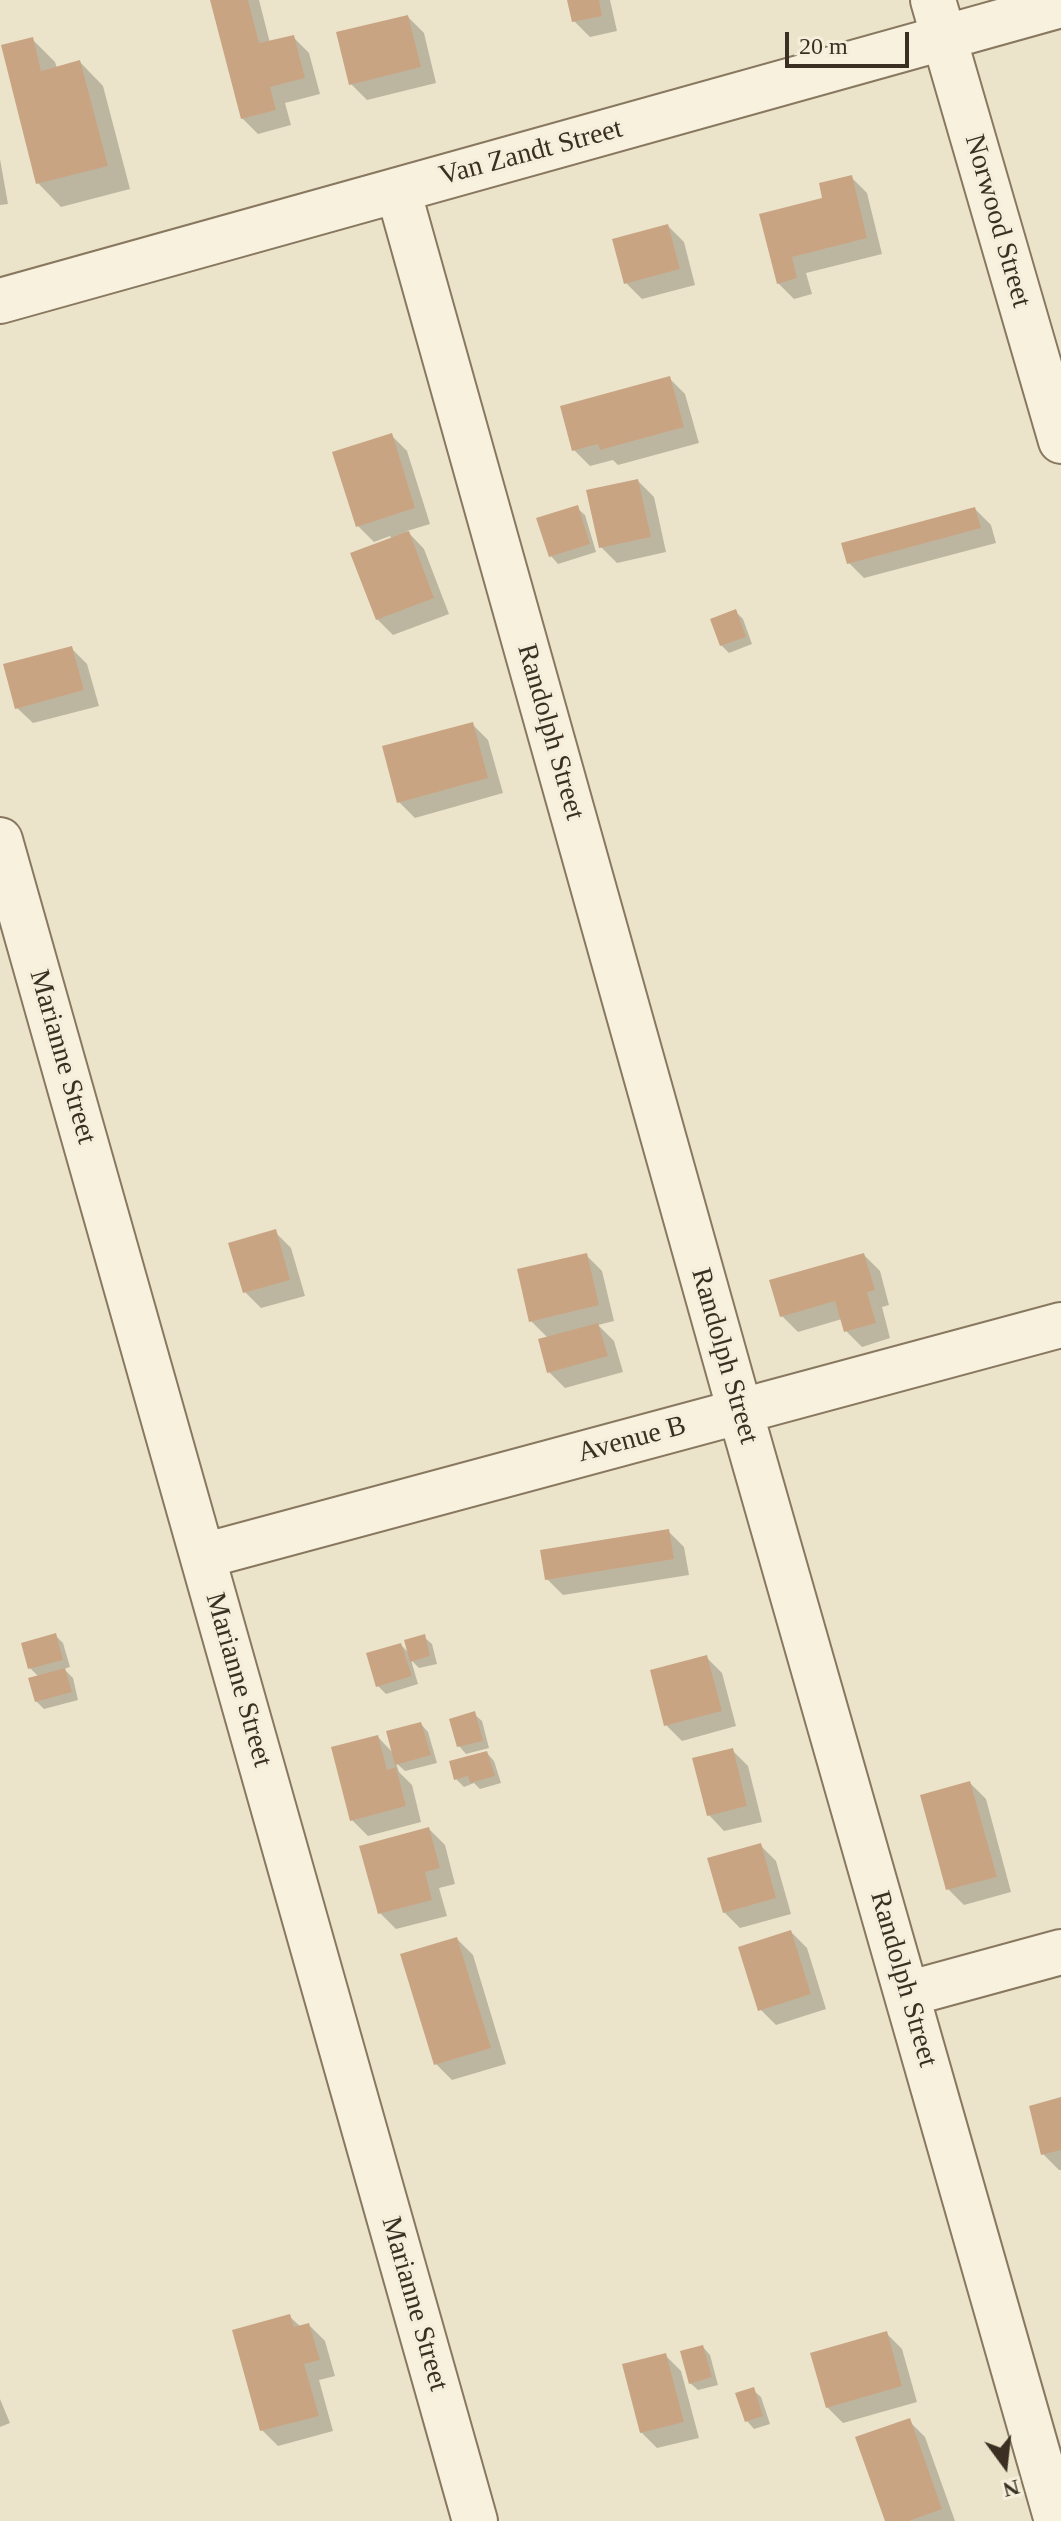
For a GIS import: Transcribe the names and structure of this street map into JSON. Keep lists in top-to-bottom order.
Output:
{
  "streets": {
    "street": [
      "Van Zandt Street",
      "Norwood Street",
      "Randolph Street",
      "Marianne Street",
      "Avenue B"
    ]
  },
  "crossings": [
    ["Van Zandt Street", "Norwood Street"],
    ["Van Zandt Street", "Randolph Street"],
    ["Randolph Street", "Avenue B"],
    ["Marianne Street", "Avenue B"]
  ],
  "scale_bar": "20 m",
  "north": "bottom"
}
